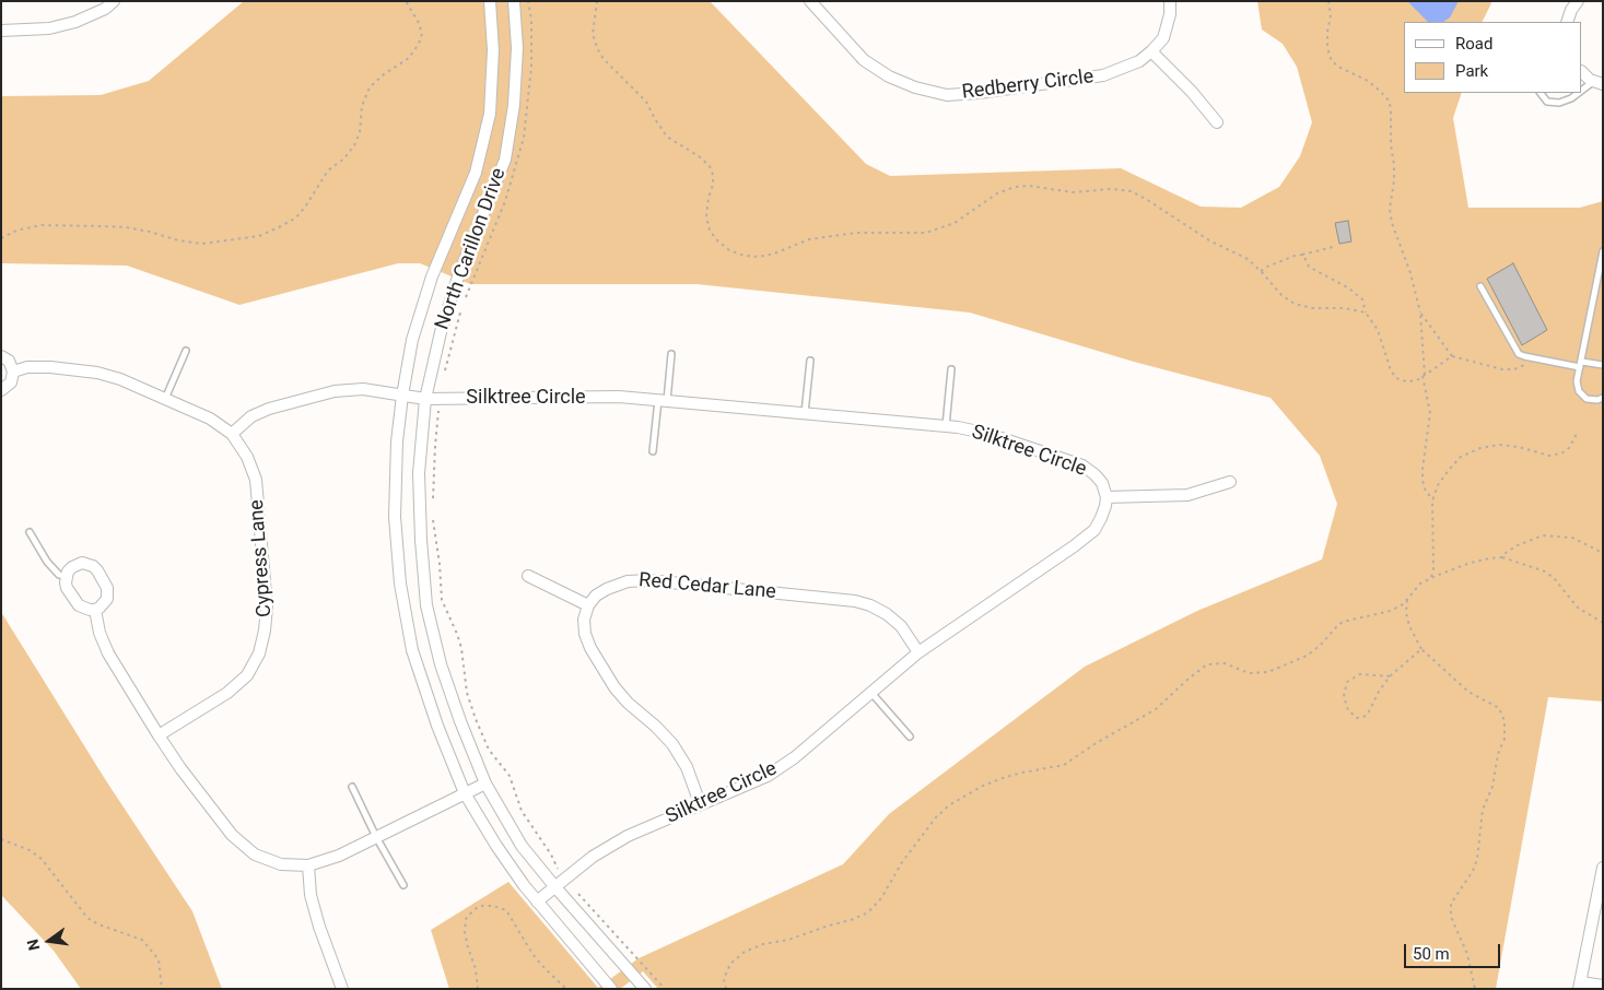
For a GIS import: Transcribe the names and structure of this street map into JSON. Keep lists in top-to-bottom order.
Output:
{
  "streets": {
    "street": [
      "Redberry Circle",
      "North Carillon Drive",
      "Silktree Circle",
      "Cypress Lane",
      "Red Cedar Lane"
    ]
  },
  "crossings": [
    ["North Carillon Drive", "Silktree Circle"],
    ["Silktree Circle", "Cypress Lane"],
    ["Silktree Circle", "Red Cedar Lane"]
  ],
  "legend": ["Road", "Park"],
  "scale_bar": "50 m",
  "north": "left"
}
